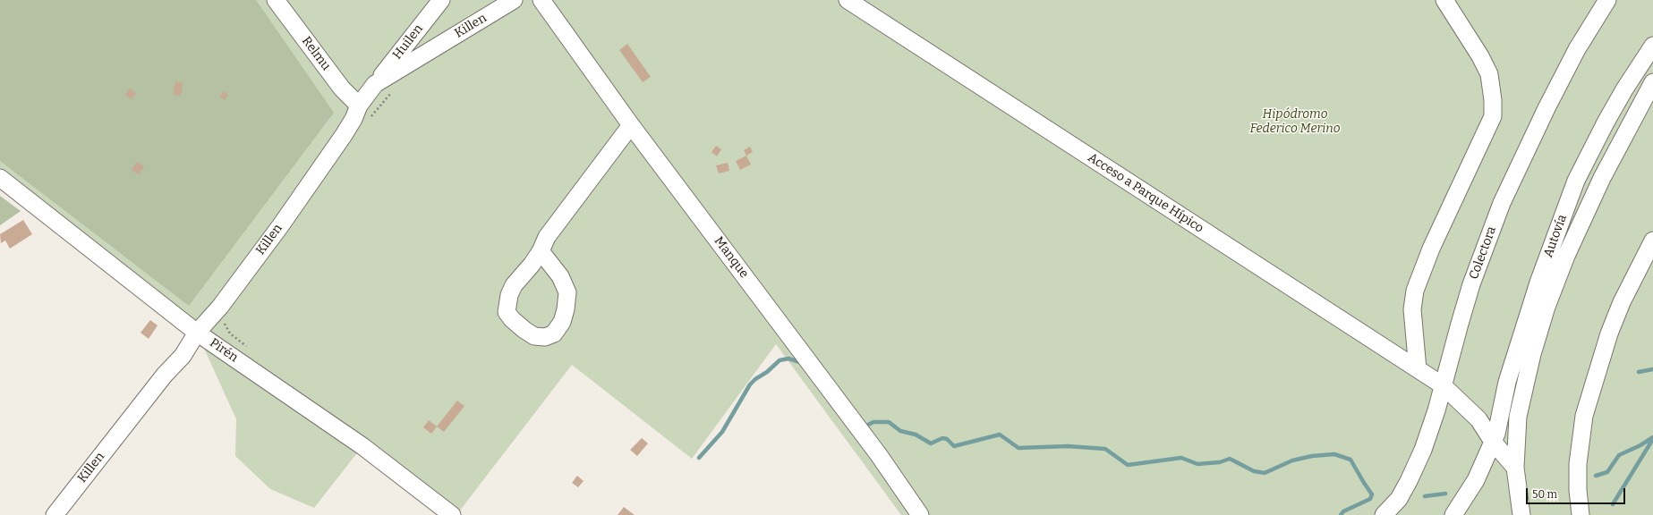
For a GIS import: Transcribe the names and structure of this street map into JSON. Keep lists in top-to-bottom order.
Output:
{
  "streets": {
    "street": [
      "Killen",
      "Huilen",
      "Relmu",
      "Acceso a Parque Hípico",
      "Autovía",
      "Colectora",
      "Manque",
      "Pirén"
    ]
  },
  "crossings": [
    ["Killen", "Huilen"],
    ["Killen", "Relmu"],
    ["Killen", "Pirén"],
    ["Acceso a Parque Hípico", "Autovía"],
    ["Acceso a Parque Hípico", "Colectora"]
  ],
  "parks": ["Hipódromo Federico Merino"],
  "scale_bar": "50 m"
}
